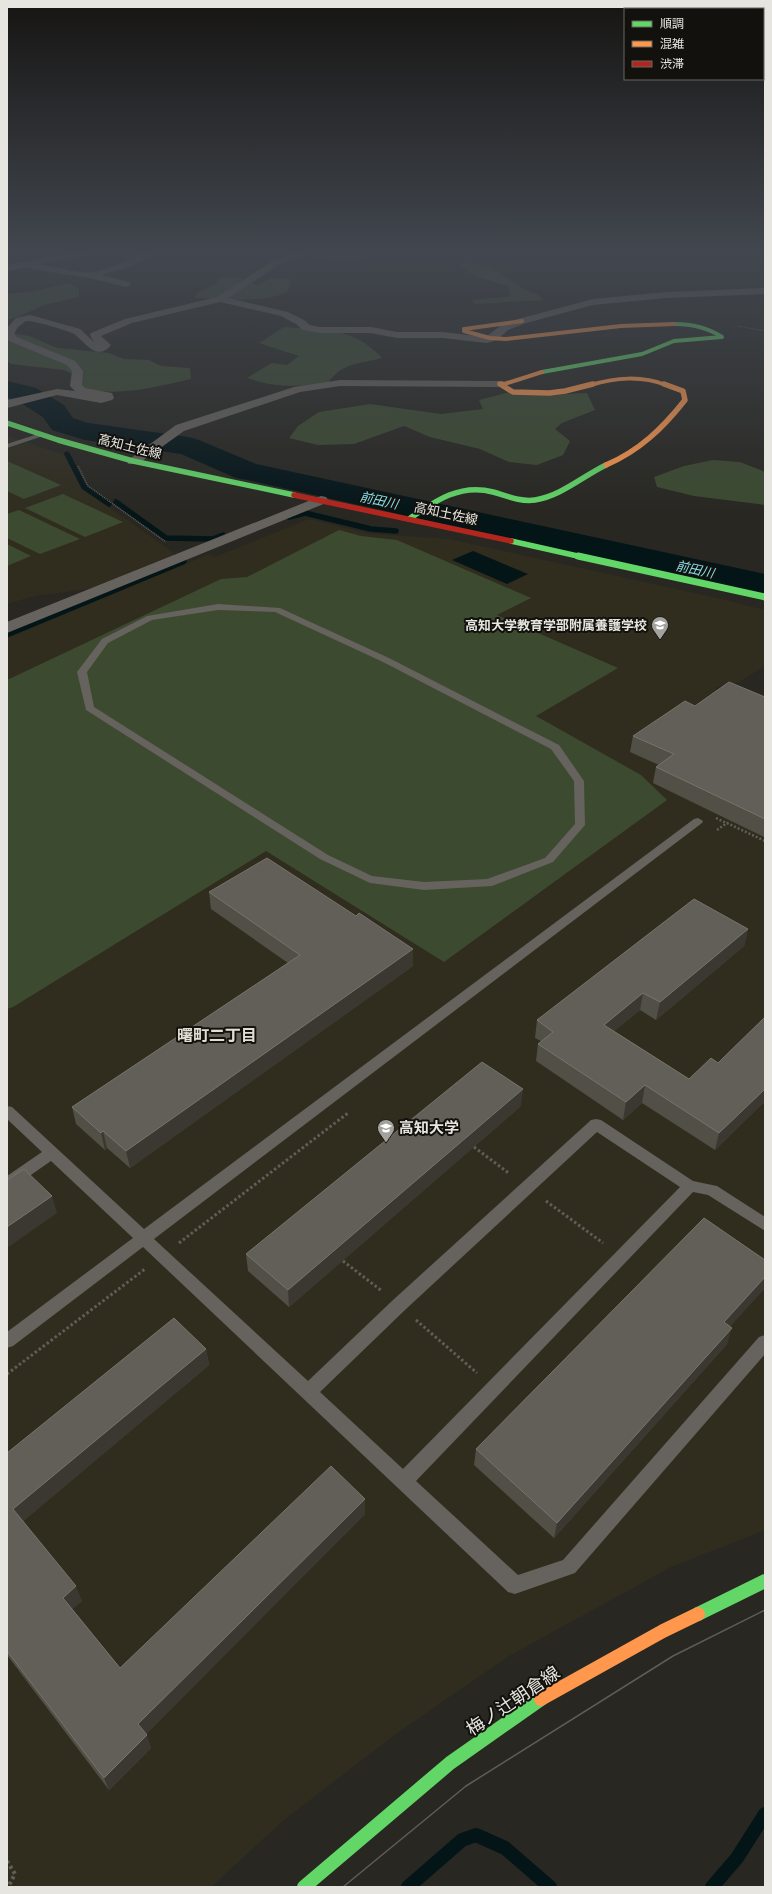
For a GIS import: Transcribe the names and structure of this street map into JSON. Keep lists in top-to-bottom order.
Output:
{
  "streets": {
    "street": ["高知土佐線", "梅ノ辻朝倉線"]
  },
  "districts": ["曙町二丁目"],
  "water": ["前田川"],
  "places": {
    "school or university": ["高知大学教育学部附属養護学校", "高知大学"]
  },
  "legend": ["順調", "混雑", "渋滞"]
}
